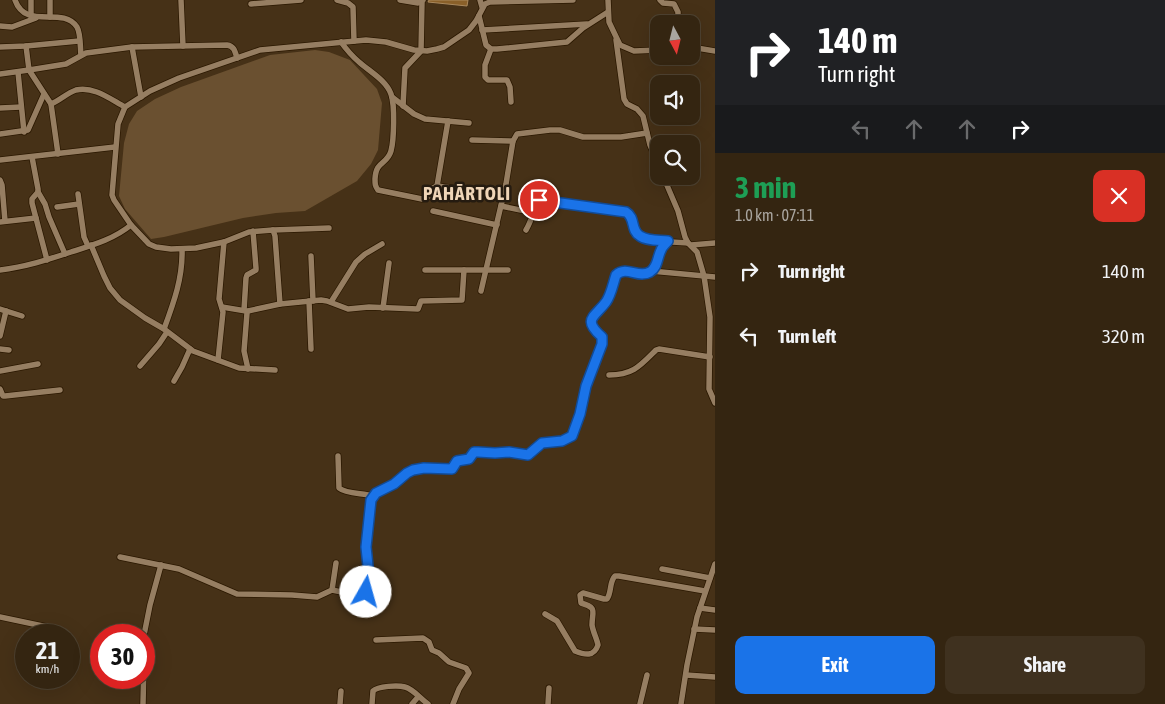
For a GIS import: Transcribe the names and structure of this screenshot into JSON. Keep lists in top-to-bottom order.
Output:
{
  "districts": ["PAHĀRTOLI"],
  "north": "bottom",
  "page": {
    "turn": ["140 m", "Turn right"],
    "heading": ["3 min", "1.0 km · 07:11"],
    "list": [
      {
        "name": "Turn right",
        "value": "140 m"
      },
      {
        "name": "Turn left",
        "value": "320 m"
      }
    ],
    "speed": "21 km/h",
    "limit": "30",
    "buttons": ["Exit", "Share"]
  }
}
